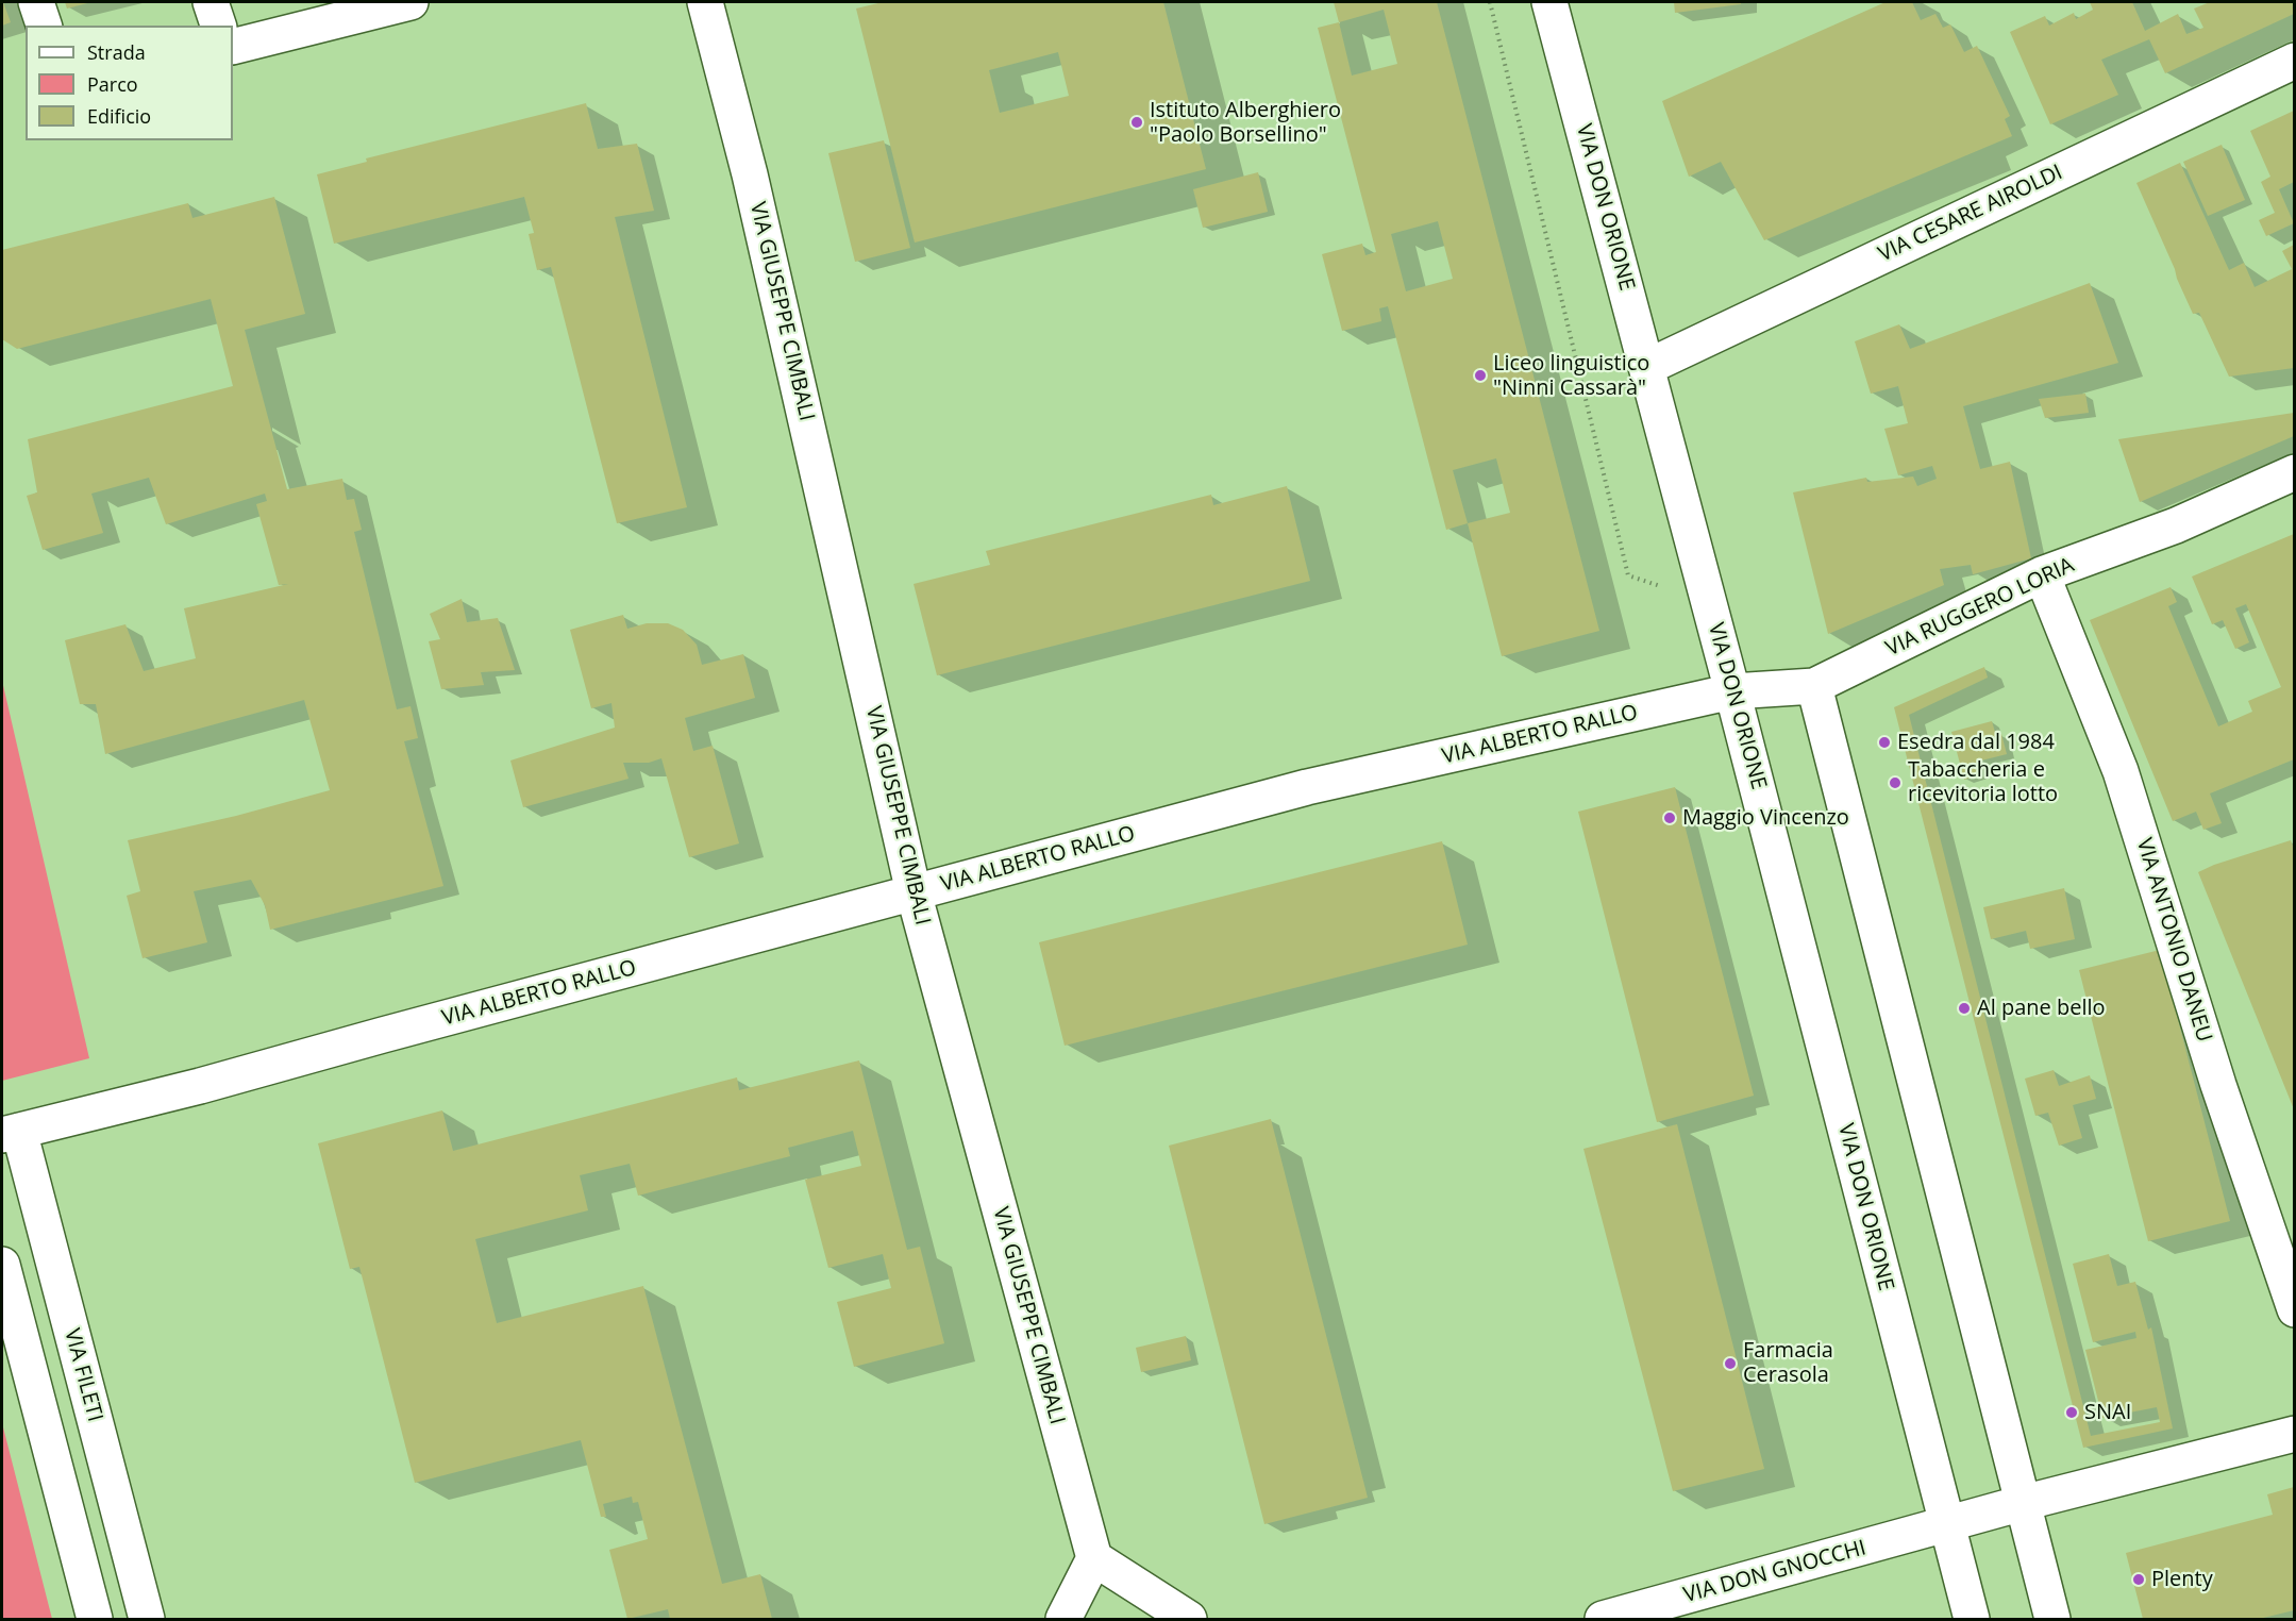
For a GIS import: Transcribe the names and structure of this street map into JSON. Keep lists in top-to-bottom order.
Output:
{
  "streets": {
    "street": [
      "VIA DON ORIONE",
      "VIA CESARE AIROLDI",
      "VIA GIUSEPPE CIMBALI",
      "VIA RUGGERO LORIA",
      "VIA ALBERTO RALLO",
      "VIA ANTONIO DANEU",
      "VIA FILETI",
      "VIA DON GNOCCHI"
    ]
  },
  "crossings": [
    ["VIA DON ORIONE", "VIA CESARE AIROLDI"],
    ["VIA DON ORIONE", "VIA RUGGERO LORIA"],
    ["VIA DON ORIONE", "VIA ALBERTO RALLO"],
    ["VIA DON ORIONE", "VIA DON GNOCCHI"],
    ["VIA GIUSEPPE CIMBALI", "VIA ALBERTO RALLO"],
    ["VIA RUGGERO LORIA", "VIA ALBERTO RALLO"],
    ["VIA RUGGERO LORIA", "VIA ANTONIO DANEU"],
    ["VIA ALBERTO RALLO", "VIA FILETI"]
  ],
  "places": [
    "Istituto Alberghiero \"Paolo Borsellino\"",
    "Liceo linguistico \"Ninni Cassarà\"",
    "Esedra dal 1984",
    "Tabaccheria e ricevitoria lotto",
    "Maggio Vincenzo",
    "Al pane bello",
    "Farmacia Cerasola",
    "SNAI",
    "Plenty"
  ],
  "legend": ["Strada", "Parco", "Edificio"]
}
